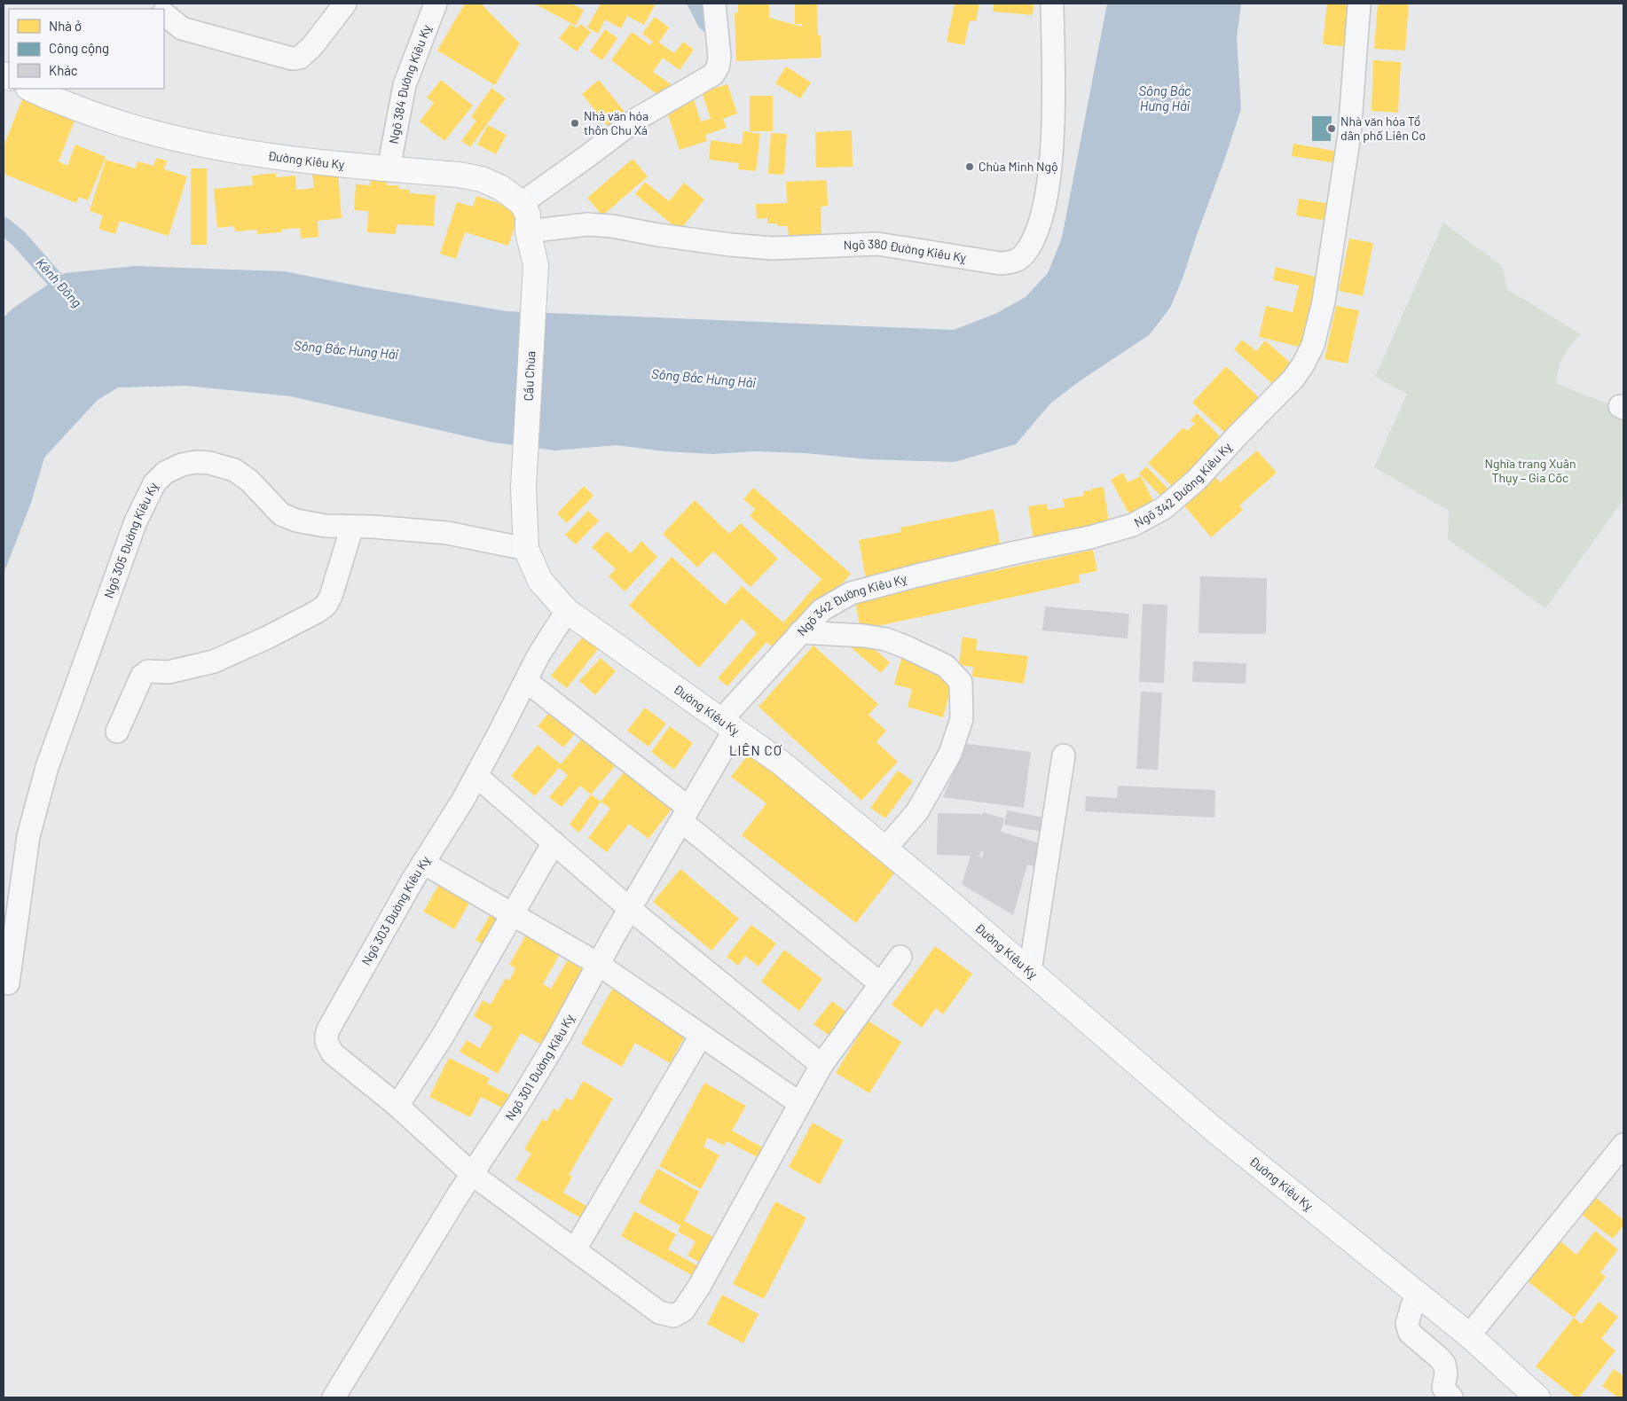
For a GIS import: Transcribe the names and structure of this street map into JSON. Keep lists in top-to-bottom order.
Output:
{
  "streets": {
    "main road": ["Đường Kiêu Kỵ", "Cầu Chùa"],
    "street": [
      "Ngõ 384 Đường Kiêu Kỵ",
      "Ngõ 380 Đường Kiêu Kỵ",
      "Ngõ 342 Đường Kiêu Kỵ",
      "Ngõ 305 Đường Kiêu Kỵ",
      "Ngõ 303 Đường Kiêu Kỵ",
      "Ngõ 301 Đường Kiêu Kỵ"
    ]
  },
  "crossings": [
    ["Ngõ 384 Đường Kiêu Kỵ", "Đường Kiêu Kỵ"],
    ["Đường Kiêu Kỵ", "Cầu Chùa"],
    ["Đường Kiêu Kỵ", "Ngõ 342 Đường Kiêu Kỵ"],
    ["Đường Kiêu Kỵ", "Ngõ 305 Đường Kiêu Kỵ"],
    ["Đường Kiêu Kỵ", "Ngõ 303 Đường Kiêu Kỵ"],
    ["Đường Kiêu Kỵ", "Ngõ 301 Đường Kiêu Kỵ"],
    ["Ngõ 380 Đường Kiêu Kỵ", "Cầu Chùa"],
    ["Ngõ 342 Đường Kiêu Kỵ", "Ngõ 301 Đường Kiêu Kỵ"],
    ["Ngõ 303 Đường Kiêu Kỵ", "Ngõ 301 Đường Kiêu Kỵ"]
  ],
  "districts": ["LIÊN CƠ"],
  "water": ["Sông Bắc Hưng Hải", "Kênh Đông"],
  "parks": ["Nghĩa trang Xuân Thụy – Gia Cốc"],
  "places": ["Nhà văn hóa thôn Chu Xá", "Nhà văn hóa Tổ dân phố Liên Cơ", "Chùa Minh Ngộ"],
  "legend": ["Nhà ở", "Công cộng", "Khác"]
}
